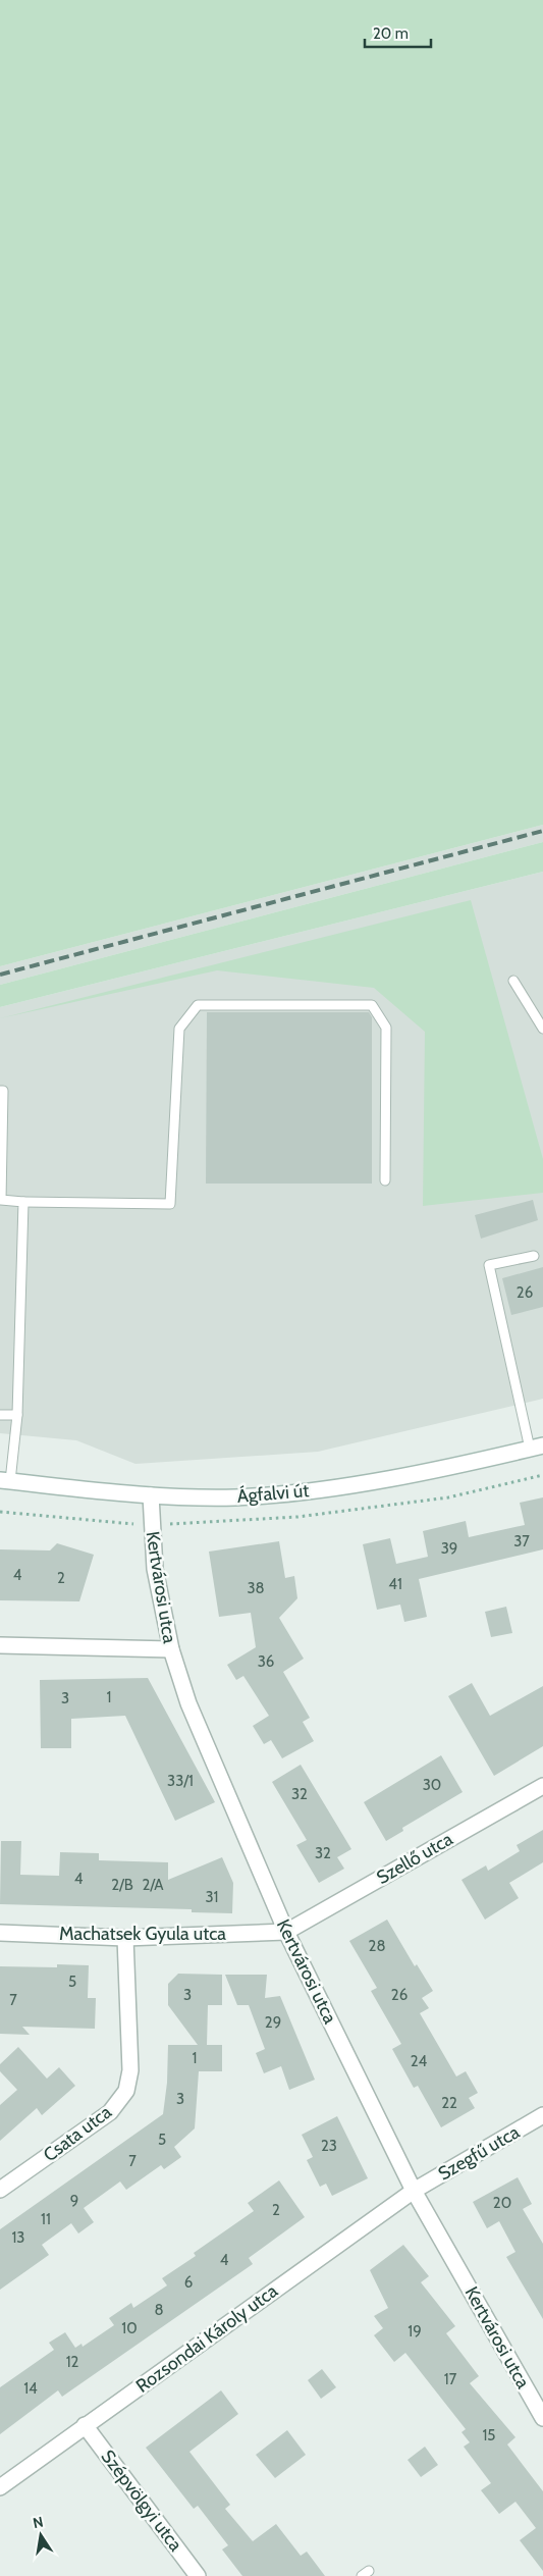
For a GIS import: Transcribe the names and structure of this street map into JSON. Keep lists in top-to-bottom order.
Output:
{
  "streets": {
    "street": [
      "Ágfalvi út",
      "Kertvárosi utca",
      "Szellő utca",
      "Machatsek Gyula utca",
      "Csata utca",
      "Szegfű utca",
      "Rozsondai Károly utca",
      "Szépvölgyi utca"
    ]
  },
  "crossings": [
    ["Ágfalvi út", "Kertvárosi utca"],
    ["Kertvárosi utca", "Szellő utca"],
    ["Kertvárosi utca", "Machatsek Gyula utca"],
    ["Kertvárosi utca", "Szegfű utca"],
    ["Kertvárosi utca", "Rozsondai Károly utca"],
    ["Szellő utca", "Machatsek Gyula utca"],
    ["Machatsek Gyula utca", "Csata utca"],
    ["Szegfű utca", "Rozsondai Károly utca"],
    ["Rozsondai Károly utca", "Szépvölgyi utca"]
  ],
  "house_numbers": [
    "26",
    "37",
    "39",
    "4",
    "2",
    "41",
    "38",
    "36",
    "1",
    "3",
    "33/1",
    "30",
    "32",
    "32",
    "4",
    "2/B",
    "2/A",
    "31",
    "28",
    "5",
    "3",
    "26",
    "7",
    "29",
    "1",
    "24",
    "3",
    "22",
    "5",
    "23",
    "7",
    "9",
    "20",
    "2",
    "11",
    "13",
    "4",
    "6",
    "8",
    "10",
    "19",
    "12",
    "17",
    "14",
    "15"
  ],
  "scale_bar": "20 m",
  "north": "top"
}
